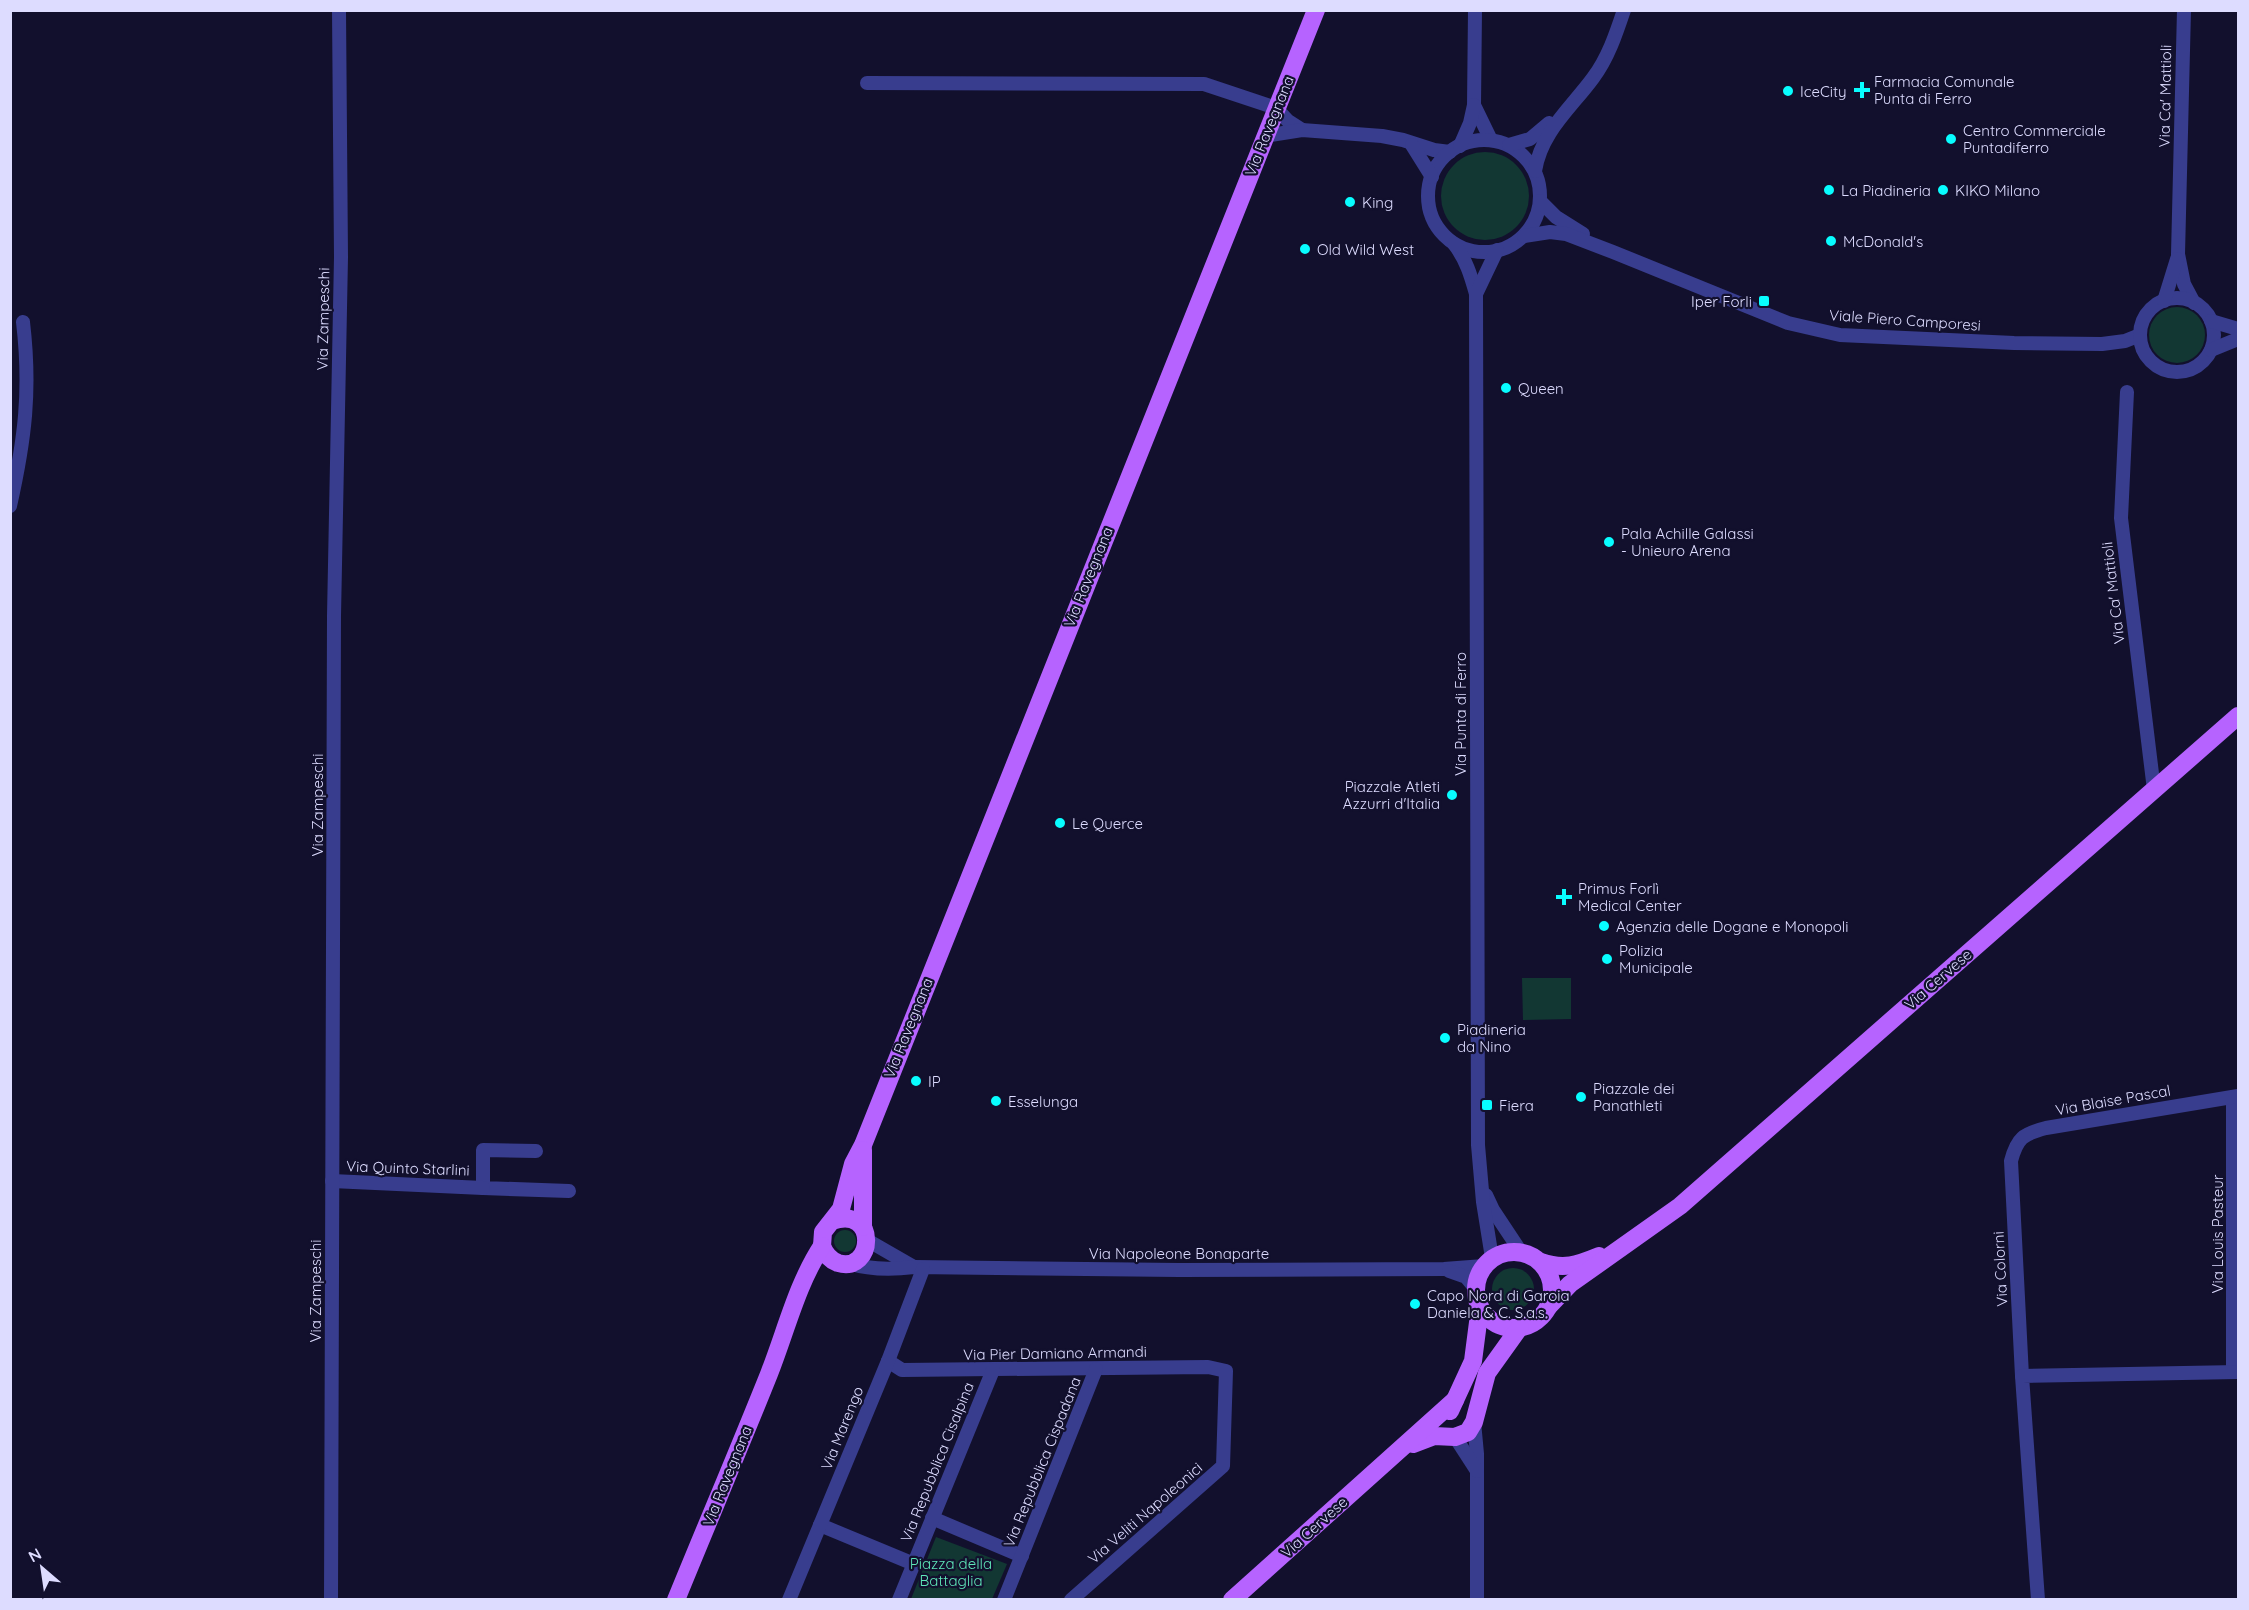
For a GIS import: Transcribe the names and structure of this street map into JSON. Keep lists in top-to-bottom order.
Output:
{
  "streets": {
    "main road": ["Via Ravegnana", "Via Cervese"],
    "street": [
      "Via Ca' Mattioli",
      "Via Zampeschi",
      "Viale Piero Camporesi",
      "Via Punta di Ferro",
      "Via Blaise Pascal",
      "Via Quinto Starlini",
      "Via Louis Pasteur",
      "Via Napoleone Bonaparte",
      "Via Colorni",
      "Via Pier Damiano Armandi",
      "Via Marengo",
      "Via Repubblica Cisalpina",
      "Via Repubblica Cispadana",
      "Via Veliti Napoleonici"
    ]
  },
  "crossings": [
    ["Via Ca' Mattioli", "Viale Piero Camporesi"],
    ["Via Ca' Mattioli", "Via Cervese"],
    ["Via Ravegnana", "Via Napoleone Bonaparte"],
    ["Via Zampeschi", "Via Quinto Starlini"],
    ["Viale Piero Camporesi", "Via Punta di Ferro"],
    ["Via Punta di Ferro", "Via Cervese"],
    ["Via Punta di Ferro", "Via Napoleone Bonaparte"],
    ["Via Cervese", "Via Napoleone Bonaparte"],
    ["Via Blaise Pascal", "Via Louis Pasteur"],
    ["Via Blaise Pascal", "Via Colorni"],
    ["Via Napoleone Bonaparte", "Via Marengo"],
    ["Via Pier Damiano Armandi", "Via Marengo"],
    ["Via Pier Damiano Armandi", "Via Repubblica Cisalpina"],
    ["Via Pier Damiano Armandi", "Via Repubblica Cispadana"],
    ["Via Pier Damiano Armandi", "Via Veliti Napoleonici"]
  ],
  "parks": ["Piazza della Battaglia"],
  "places": {
    "health": ["Farmacia Comunale Punta di Ferro", "Primus Forlì Medical Center"],
    "other": [
      "IceCity",
      "Centro Commerciale Puntadiferro",
      "La Piadineria",
      "KIKO Milano",
      "King",
      "McDonald's",
      "Old Wild West",
      "Queen",
      "Pala Achille Galassi - Unieuro Arena",
      "Piazzale Atleti Azzurri d'Italia",
      "Le Querce",
      "Agenzia delle Dogane e Monopoli",
      "Polizia Municipale",
      "Piadineria da Nino",
      "IP",
      "Piazzale dei Panathleti",
      "Esselunga",
      "Capo Nord di Garoia Daniela & C. S.a.s."
    ],
    "transit": ["Iper Forli", "Fiera"]
  },
  "north": "top left"
}
